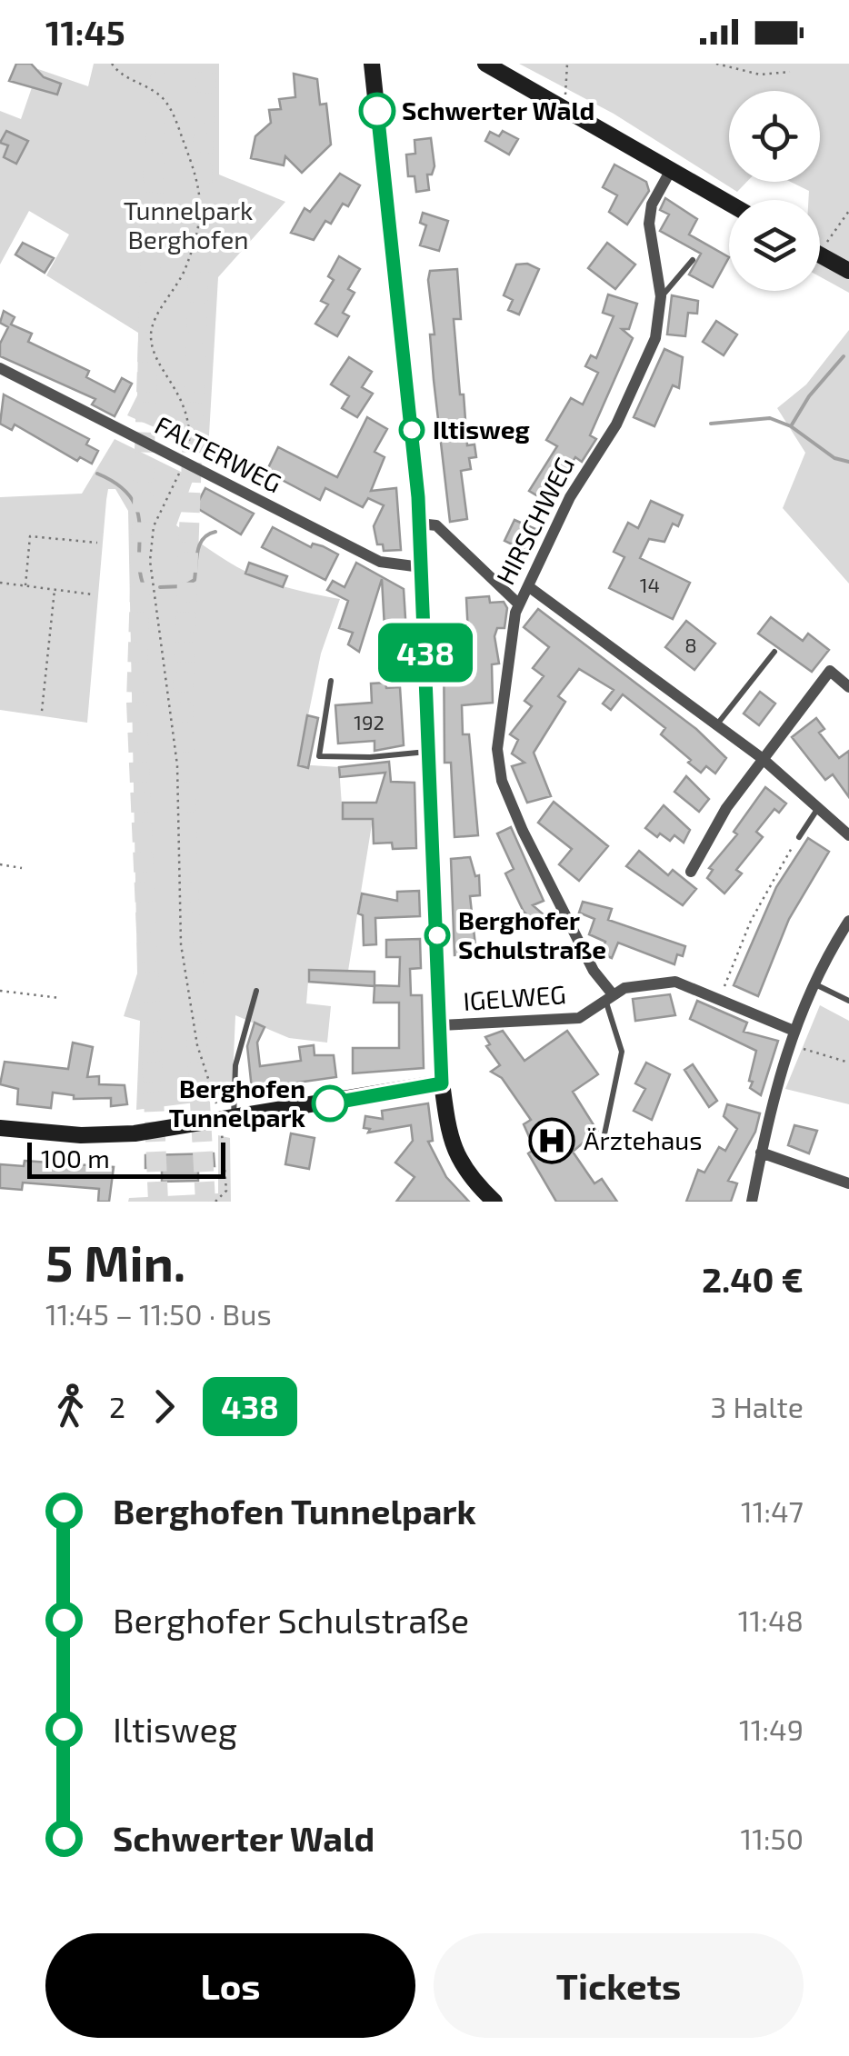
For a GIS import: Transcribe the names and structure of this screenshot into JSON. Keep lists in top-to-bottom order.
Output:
{
  "streets": {
    "street": ["FALTERWEG", "HIRSCHWEG", "IGELWEG"]
  },
  "crossings": [
    ["HIRSCHWEG", "IGELWEG"]
  ],
  "parks": ["Tunnelpark Berghofen"],
  "places": {
    "other": [
      "Schwerter Wald",
      "Iltisweg",
      "Berghofer Schulstraße",
      "Berghofen Tunnelpark"
    ],
    "hospital": ["Ärztehaus"]
  },
  "lines": ["bus line 438"],
  "house_numbers": ["14", "8", "192"],
  "scale_bar": "100 m",
  "page": {
    "status": "11:45",
    "on_map": "438",
    "scale": "100 m",
    "heading": ["5 Min.", "11:45 – 11:50 · Bus", "2.40 €"],
    "legs": ["2", "438", "3 Halte"],
    "list": [
      {
        "name": "Berghofen Tunnelpark",
        "value": "11:47"
      },
      {
        "name": "Berghofer Schulstraße",
        "value": "11:48"
      },
      {
        "name": "Iltisweg",
        "value": "11:49"
      },
      {
        "name": "Schwerter Wald",
        "value": "11:50"
      }
    ],
    "buttons": ["Los", "Tickets"]
  }
}
